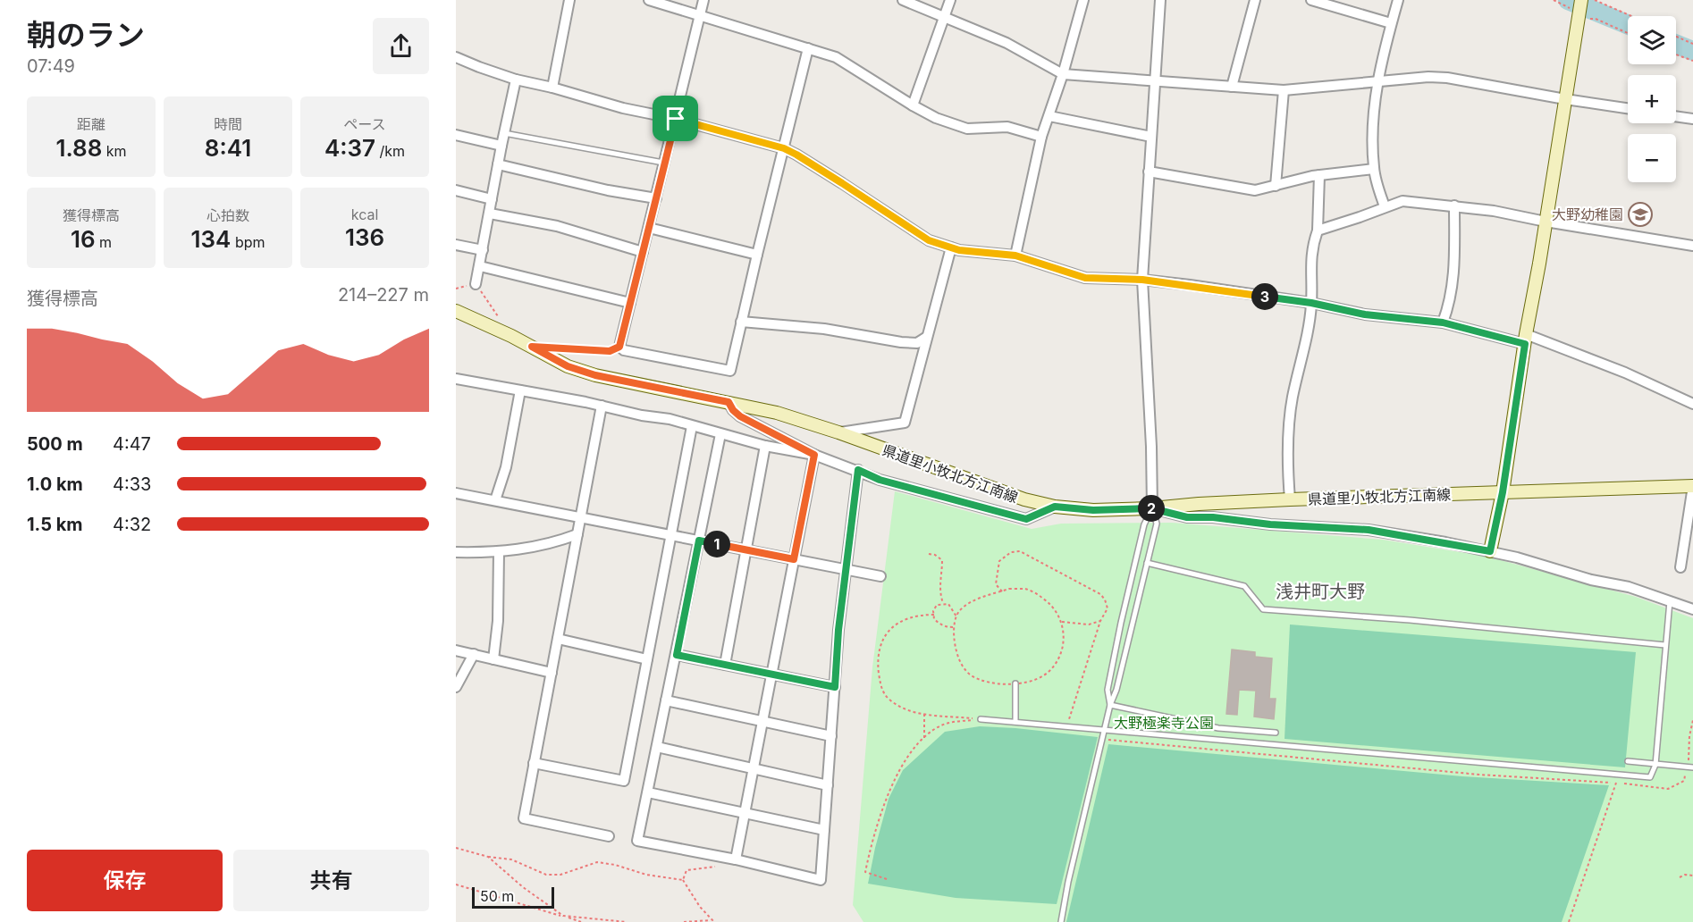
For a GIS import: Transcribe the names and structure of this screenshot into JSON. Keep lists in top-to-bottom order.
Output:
{
  "streets": {
    "main road": ["県道里小牧北方江南線"]
  },
  "districts": ["浅井町大野"],
  "parks": ["大野極楽寺公園"],
  "places": {
    "school or university": ["大野幼稚園"]
  },
  "scale_bar": "50 m",
  "page": {
    "heading": ["朝のラン", "07:49"],
    "map_buttons": ["+", "−"],
    "stats": [
      ["距離", "1.88 km"],
      ["時間", "8:41"],
      ["ペース", "4:37 /km"],
      ["獲得標高", "16 m"],
      ["心拍数", "134 bpm"],
      ["kcal", "136"]
    ],
    "chart": ["獲得標高", "214–227 m"],
    "pins": ["3", "2", "1"],
    "list": [
      {
        "name": "500 m",
        "note": "4:47"
      },
      {
        "name": "1.0 km",
        "note": "4:33"
      },
      {
        "name": "1.5 km",
        "note": "4:32"
      }
    ],
    "buttons": ["保存", "共有"],
    "scale": "50 m"
  }
}
